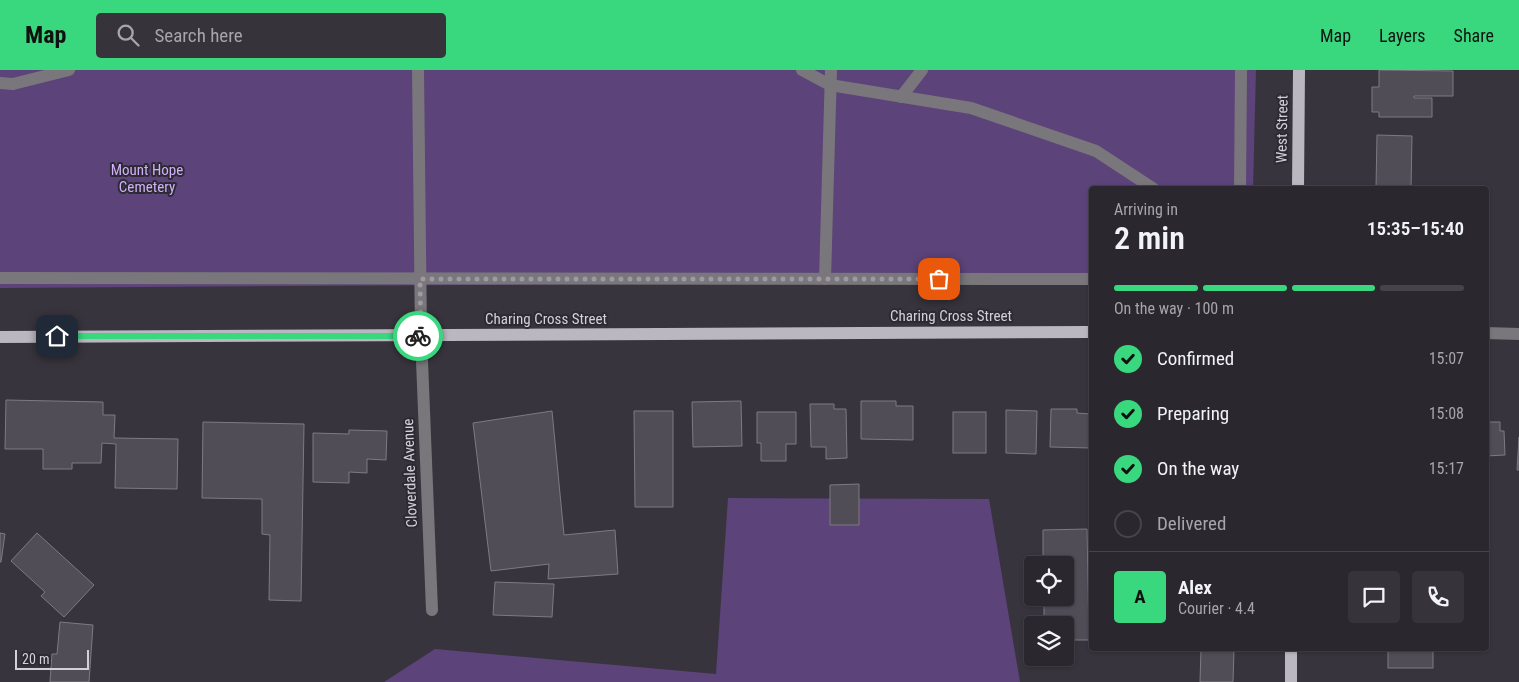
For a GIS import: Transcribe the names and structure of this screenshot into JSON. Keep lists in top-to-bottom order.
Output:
{
  "streets": {
    "main road": ["West Street", "Charing Cross Street"],
    "street": ["Cloverdale Avenue"]
  },
  "crossings": [
    ["Charing Cross Street", "Cloverdale Avenue"]
  ],
  "parks": ["Mount Hope Cemetery"],
  "scale_bar": "20 m",
  "page": {
    "header": "Map",
    "search": "Search here",
    "nav": ["Map", "Layers", "Share"],
    "heading": ["2 min", "Arriving in", "15:35–15:40"],
    "panel": ["Alex", "Courier · 4.4"],
    "bar": "On the way · 100 m",
    "list": [
      ["Confirmed", "15:07"],
      ["Preparing", "15:08"],
      ["On the way", "15:17"],
      "Delivered"
    ],
    "round": "A",
    "scale": "20 m"
  }
}
